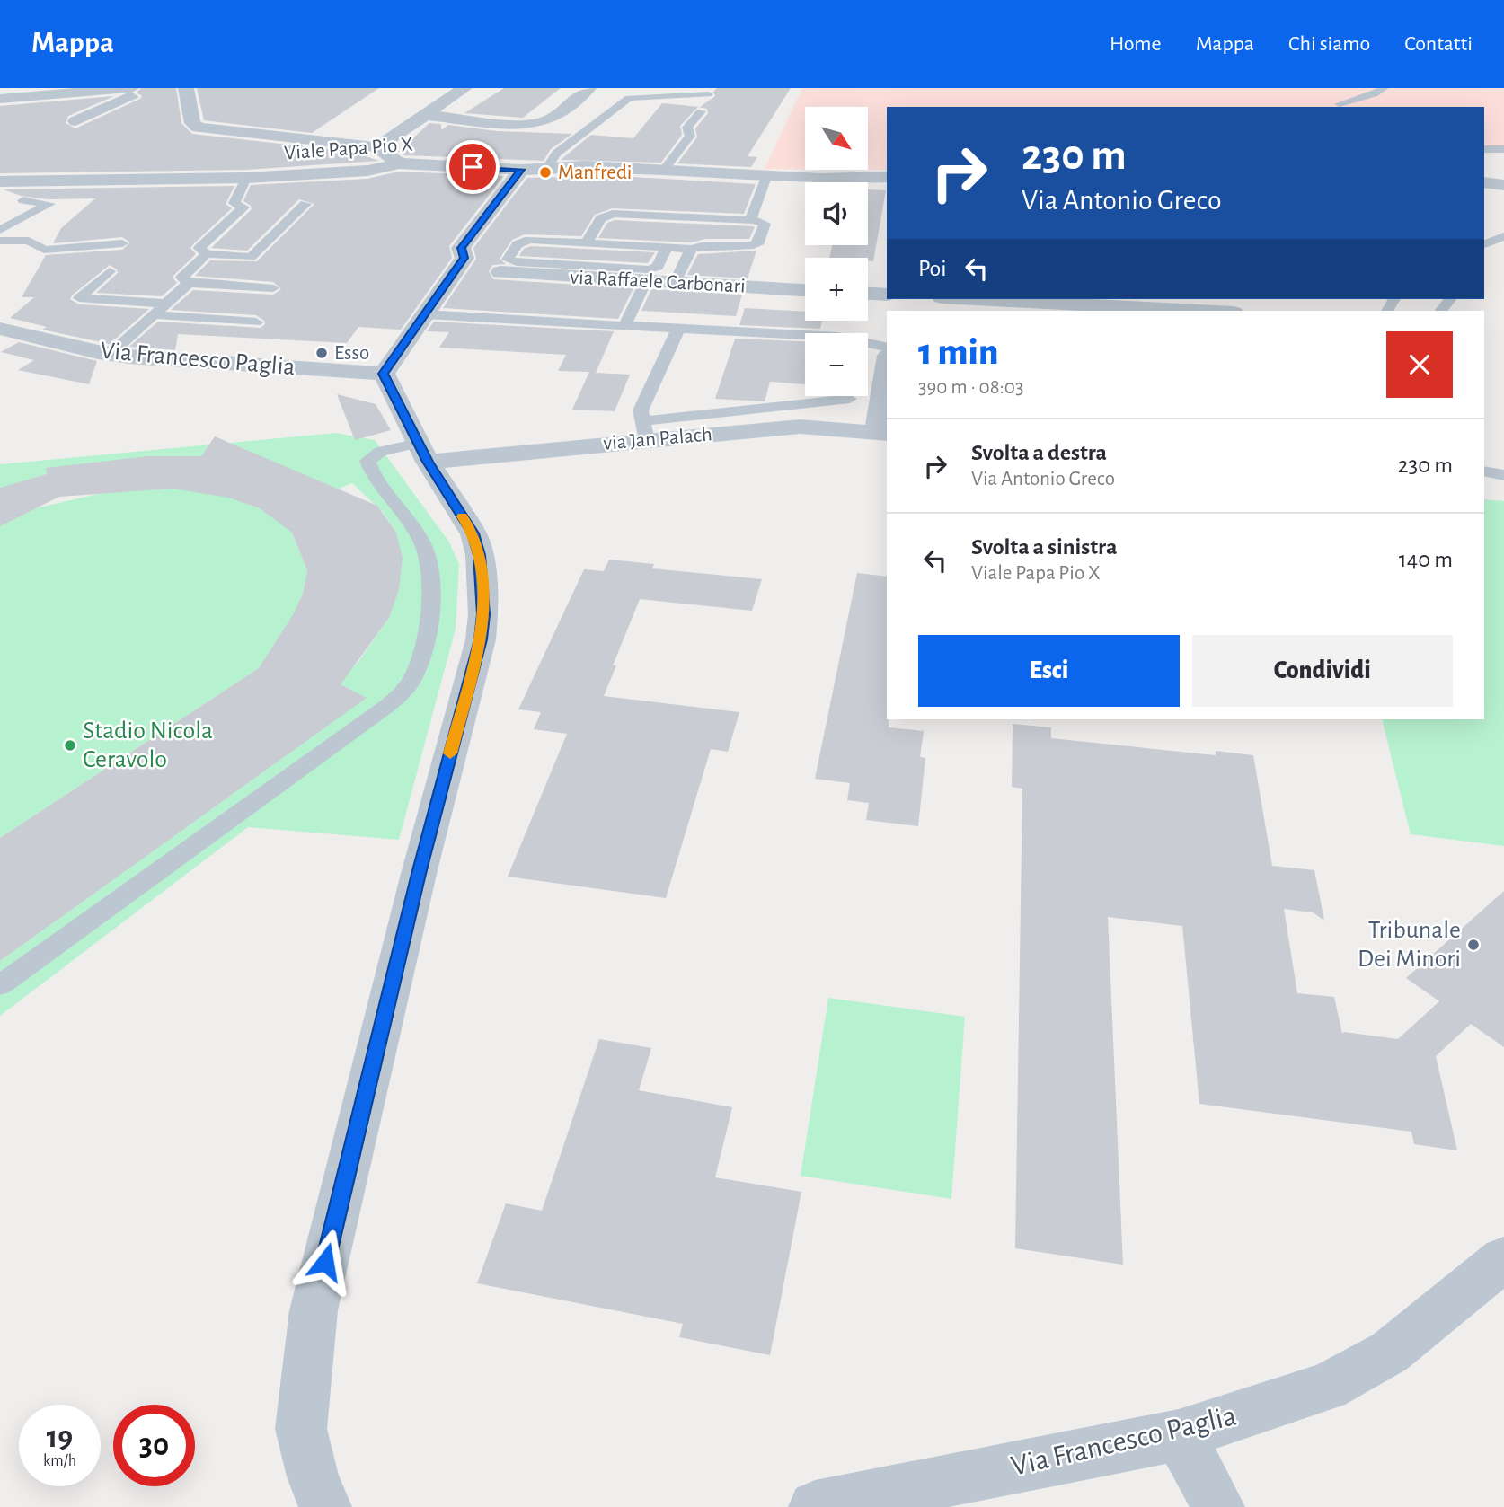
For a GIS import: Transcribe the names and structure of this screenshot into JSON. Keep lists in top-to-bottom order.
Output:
{
  "streets": {
    "street": [
      "Viale Papa Pio X",
      "via Raffaele Carbonari",
      "Via Francesco Paglia",
      "via Jan Palach"
    ]
  },
  "places": [
    "Manfredi",
    "Esso",
    "Stadio Nicola Ceravolo",
    "Tribunale Dei Minori"
  ],
  "north": "bottom right",
  "page": {
    "header": "Mappa",
    "nav": [
      "Home",
      "Mappa",
      "Chi siamo",
      "Contatti"
    ],
    "map_buttons": ["+", "−"],
    "turn": ["230 m", "Via Antonio Greco"],
    "then": "Poi",
    "heading": ["1 min", "390 m · 08:03"],
    "list": [
      {
        "name": "Svolta a destra",
        "note": "Via Antonio Greco",
        "value": "230 m"
      },
      {
        "name": "Svolta a sinistra",
        "note": "Viale Papa Pio X",
        "value": "140 m"
      }
    ],
    "buttons": ["Esci", "Condividi"],
    "speed": "19 km/h",
    "limit": "30"
  }
}
